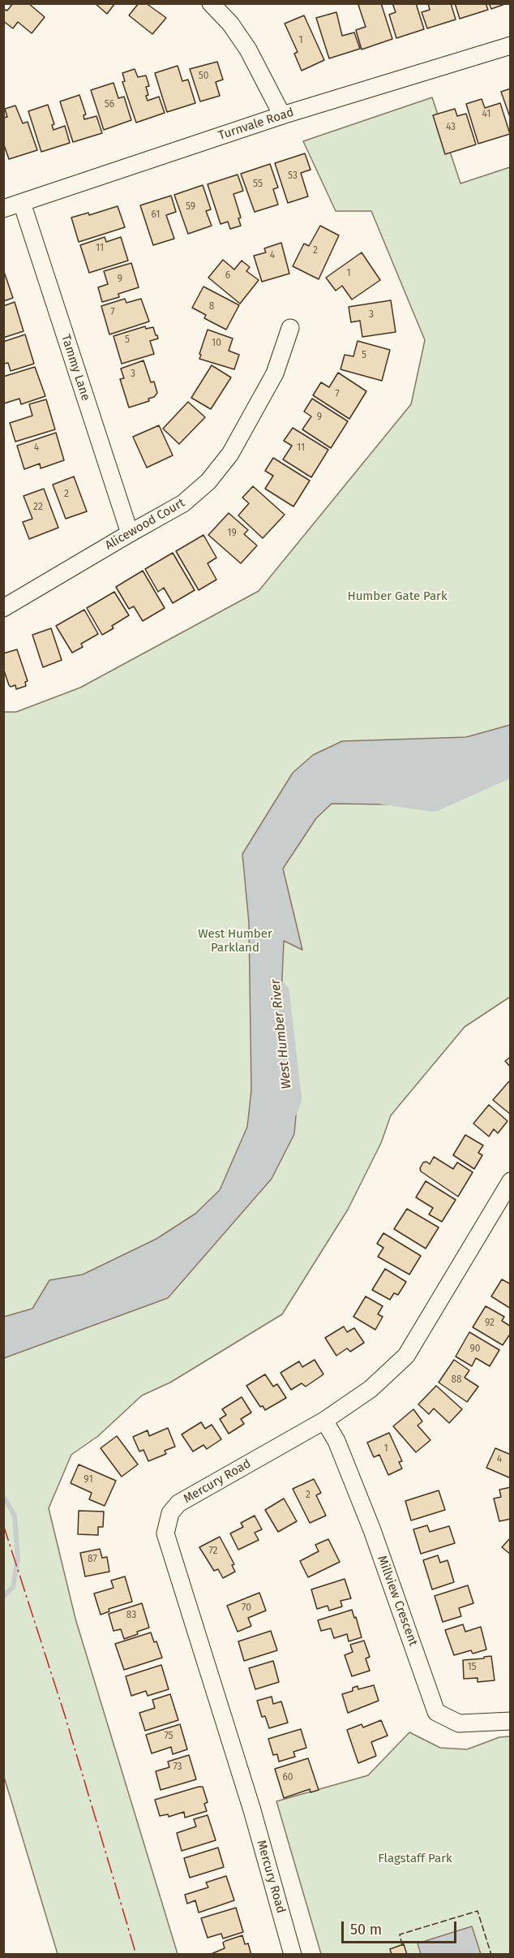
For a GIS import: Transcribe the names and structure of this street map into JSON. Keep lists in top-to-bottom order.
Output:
{
  "streets": {
    "street": [
      "Turnvale Road",
      "Tammy Lane",
      "Alicewood Court",
      "Mercury Road",
      "Millview Crescent"
    ]
  },
  "crossings": [
    ["Turnvale Road", "Tammy Lane"],
    ["Tammy Lane", "Alicewood Court"],
    ["Mercury Road", "Millview Crescent"]
  ],
  "water": ["West Humber River"],
  "parks": ["Humber Gate Park", "West Humber Parkland", "Flagstaff Park"],
  "house_numbers": [
    "1",
    "50",
    "56",
    "41",
    "43",
    "53",
    "55",
    "59",
    "61",
    "11",
    "2",
    "4",
    "1",
    "6",
    "9",
    "8",
    "7",
    "3",
    "5",
    "10",
    "5",
    "3",
    "7",
    "9",
    "4",
    "11",
    "2",
    "22",
    "19",
    "92",
    "90",
    "88",
    "1",
    "4",
    "91",
    "2",
    "72",
    "87",
    "70",
    "83",
    "15",
    "75",
    "73",
    "60"
  ],
  "scale_bar": "50 m"
}
